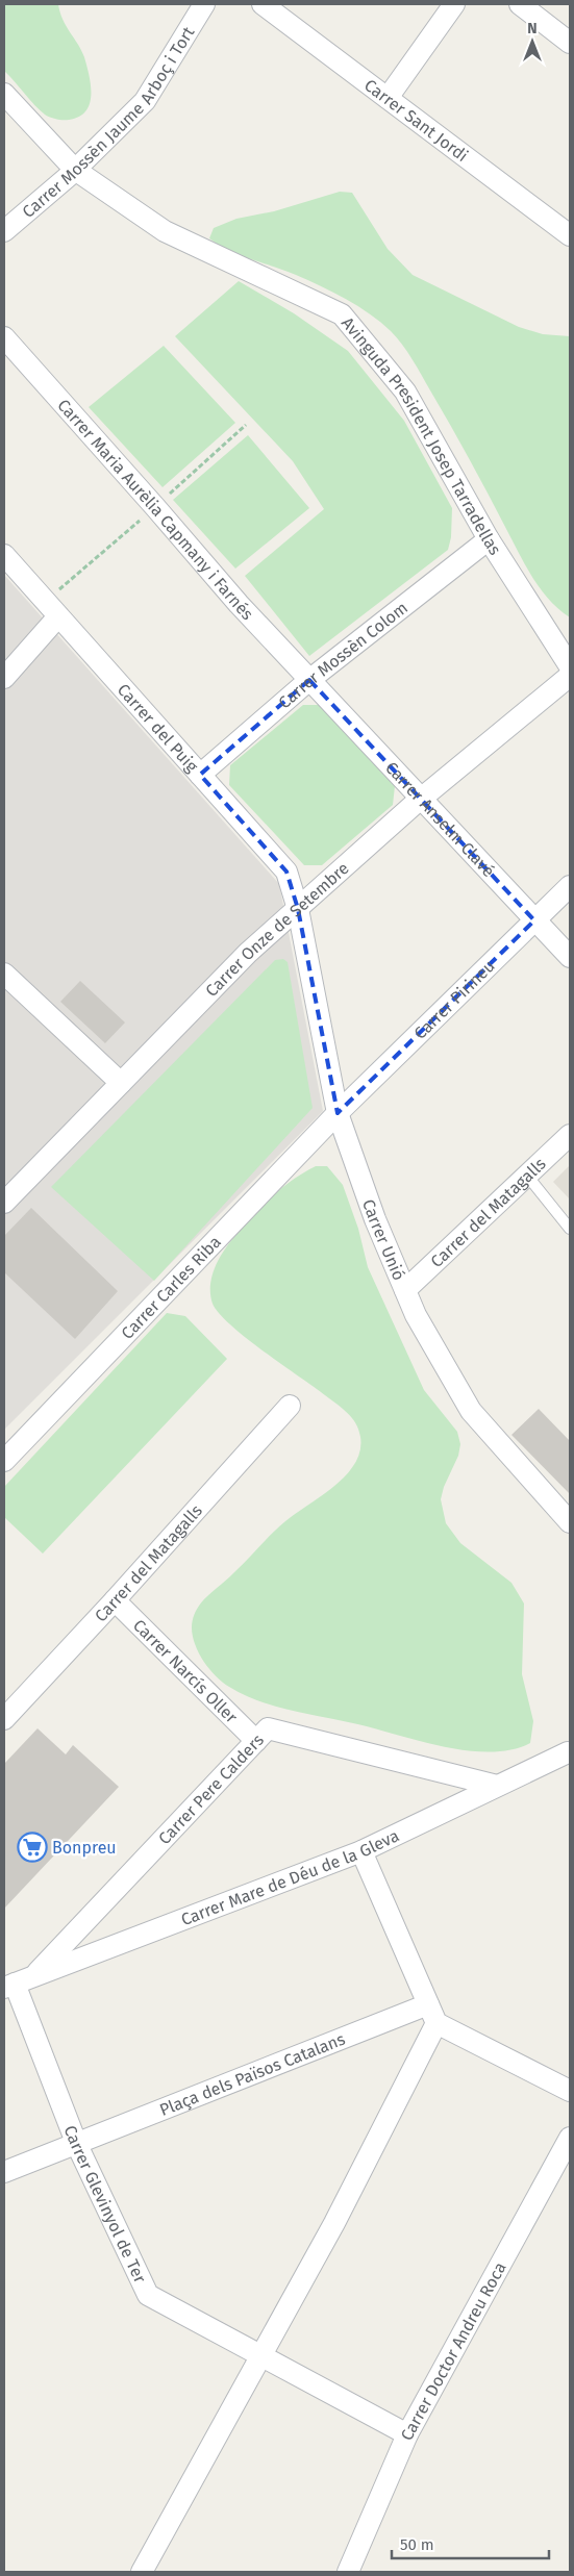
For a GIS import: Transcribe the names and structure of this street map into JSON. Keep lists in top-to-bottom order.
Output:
{
  "streets": {
    "street": [
      "Carrer Mossèn Jaume Arboç i Tort",
      "Carrer Sant Jordi",
      "Avinguda President Josep Tarradellas",
      "Carrer Maria Aurèlia Capmany i Farnés",
      "Carrer Mossèn Colom",
      "Carrer del Puig",
      "Carrer Anselm Clavé",
      "Carrer Onze de Setembre",
      "Carrer Pirineu",
      "Carrer del Matagalls",
      "Carrer Unió",
      "Carrer Carles Riba",
      "Carrer Narcís Oller",
      "Carrer Pere Calders",
      "Carrer Mare de Déu de la Gleva",
      "Plaça dels Països Catalans",
      "Carrer Glevinyol de Ter",
      "Carrer Doctor Andreu Roca"
    ]
  },
  "crossings": [
    ["Carrer Mossèn Jaume Arboç i Tort", "Avinguda President Josep Tarradellas"],
    ["Avinguda President Josep Tarradellas", "Carrer Mossèn Colom"],
    ["Carrer Maria Aurèlia Capmany i Farnés", "Carrer Mossèn Colom"],
    ["Carrer Maria Aurèlia Capmany i Farnés", "Carrer Anselm Clavé"],
    ["Carrer Mossèn Colom", "Carrer del Puig"],
    ["Carrer Mossèn Colom", "Carrer Anselm Clavé"],
    ["Carrer del Puig", "Carrer Onze de Setembre"],
    ["Carrer del Puig", "Carrer Unió"],
    ["Carrer Anselm Clavé", "Carrer Onze de Setembre"],
    ["Carrer Anselm Clavé", "Carrer Pirineu"],
    ["Carrer Onze de Setembre", "Carrer Unió"],
    ["Carrer Pirineu", "Carrer Unió"],
    ["Carrer Pirineu", "Carrer Carles Riba"],
    ["Carrer del Matagalls", "Carrer Unió"],
    ["Carrer del Matagalls", "Carrer Narcís Oller"],
    ["Carrer Unió", "Carrer Carles Riba"],
    ["Carrer Narcís Oller", "Carrer Pere Calders"],
    ["Carrer Pere Calders", "Carrer Mare de Déu de la Gleva"],
    ["Carrer Mare de Déu de la Gleva", "Carrer Glevinyol de Ter"],
    ["Plaça dels Països Catalans", "Carrer Glevinyol de Ter"],
    ["Carrer Glevinyol de Ter", "Carrer Doctor Andreu Roca"]
  ],
  "places": {
    "supermarket": ["Bonpreu"]
  },
  "scale_bar": "50 m",
  "north": "top"
}
